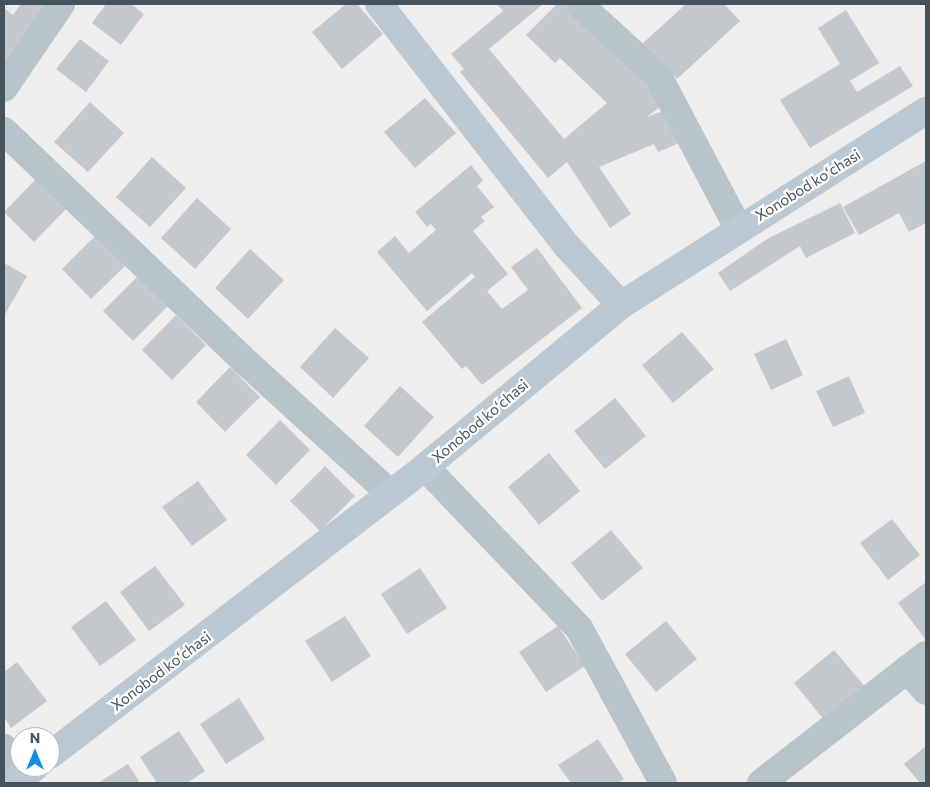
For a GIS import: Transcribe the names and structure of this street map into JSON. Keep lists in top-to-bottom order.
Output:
{
  "streets": {
    "main road": ["Xonobod koʻchasi"]
  },
  "north": "top"
}
